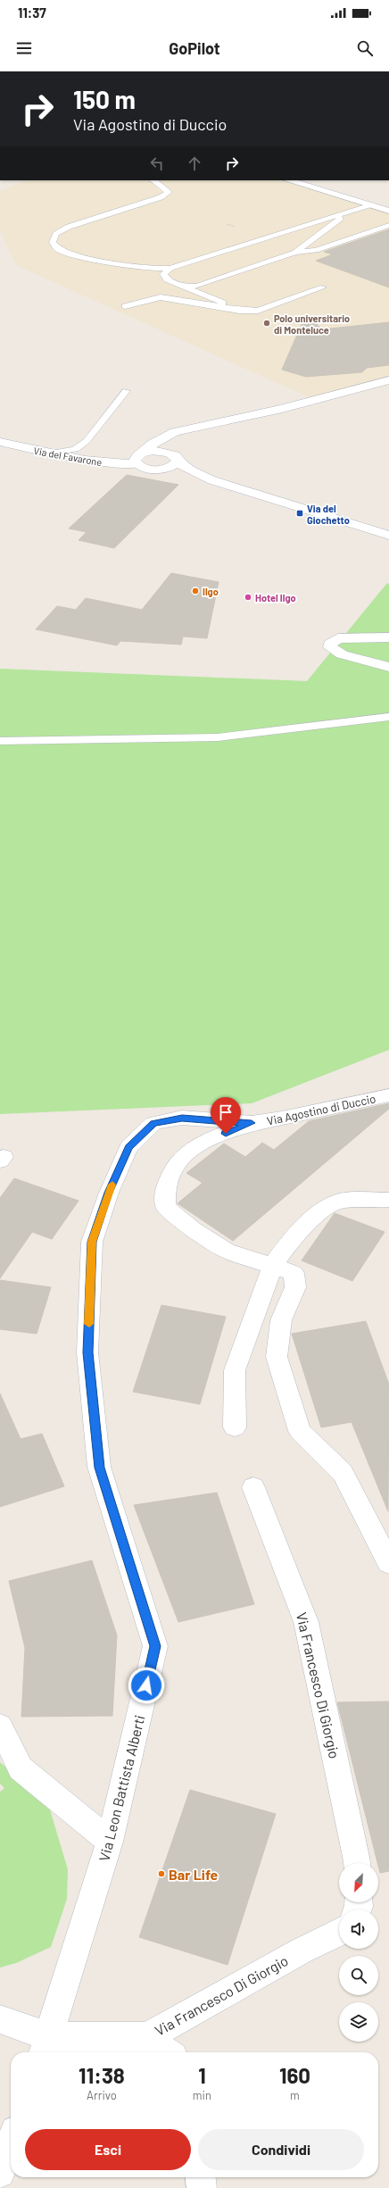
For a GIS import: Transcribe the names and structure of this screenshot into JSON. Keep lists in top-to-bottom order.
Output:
{
  "streets": {
    "street": [
      "Via del Favarone",
      "Via Agostino di Duccio",
      "Via Francesco Di Giorgio",
      "Via Leon Battista Alberti"
    ]
  },
  "crossings": [
    ["Via Agostino di Duccio", "Via Leon Battista Alberti"],
    ["Via Francesco Di Giorgio", "Via Leon Battista Alberti"]
  ],
  "places": {
    "other": [
      "Polo universitario di Monteluce",
      "Ilgo",
      "Hotel Ilgo",
      "Bar Life"
    ],
    "transit": ["Via del Giochetto"]
  },
  "north": "bottom left",
  "page": {
    "status": "11:37",
    "header": "GoPilot",
    "turn": ["150 m", "Via Agostino di Duccio"],
    "eta": [
      "11:38",
      "Arrivo",
      "1",
      "min",
      "160",
      "m"
    ],
    "buttons": ["Esci", "Condividi"]
  }
}
